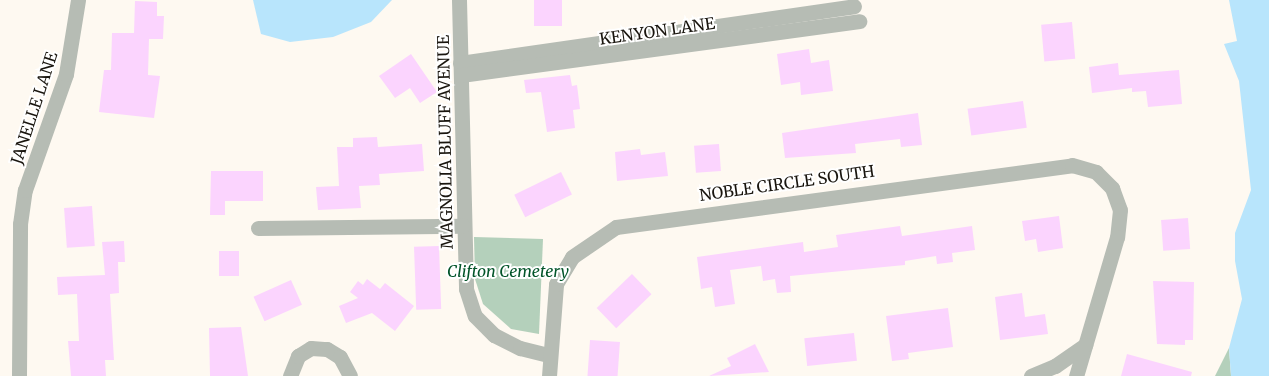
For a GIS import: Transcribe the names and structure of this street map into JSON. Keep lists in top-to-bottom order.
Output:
{
  "streets": {
    "street": [
      "KENYON LANE",
      "JANELLE LANE",
      "MAGNOLIA BLUFF AVENUE",
      "NOBLE CIRCLE SOUTH"
    ]
  },
  "crossings": [
    ["KENYON LANE", "MAGNOLIA BLUFF AVENUE"],
    ["MAGNOLIA BLUFF AVENUE", "NOBLE CIRCLE SOUTH"]
  ],
  "parks": ["Clifton Cemetery"]
}
